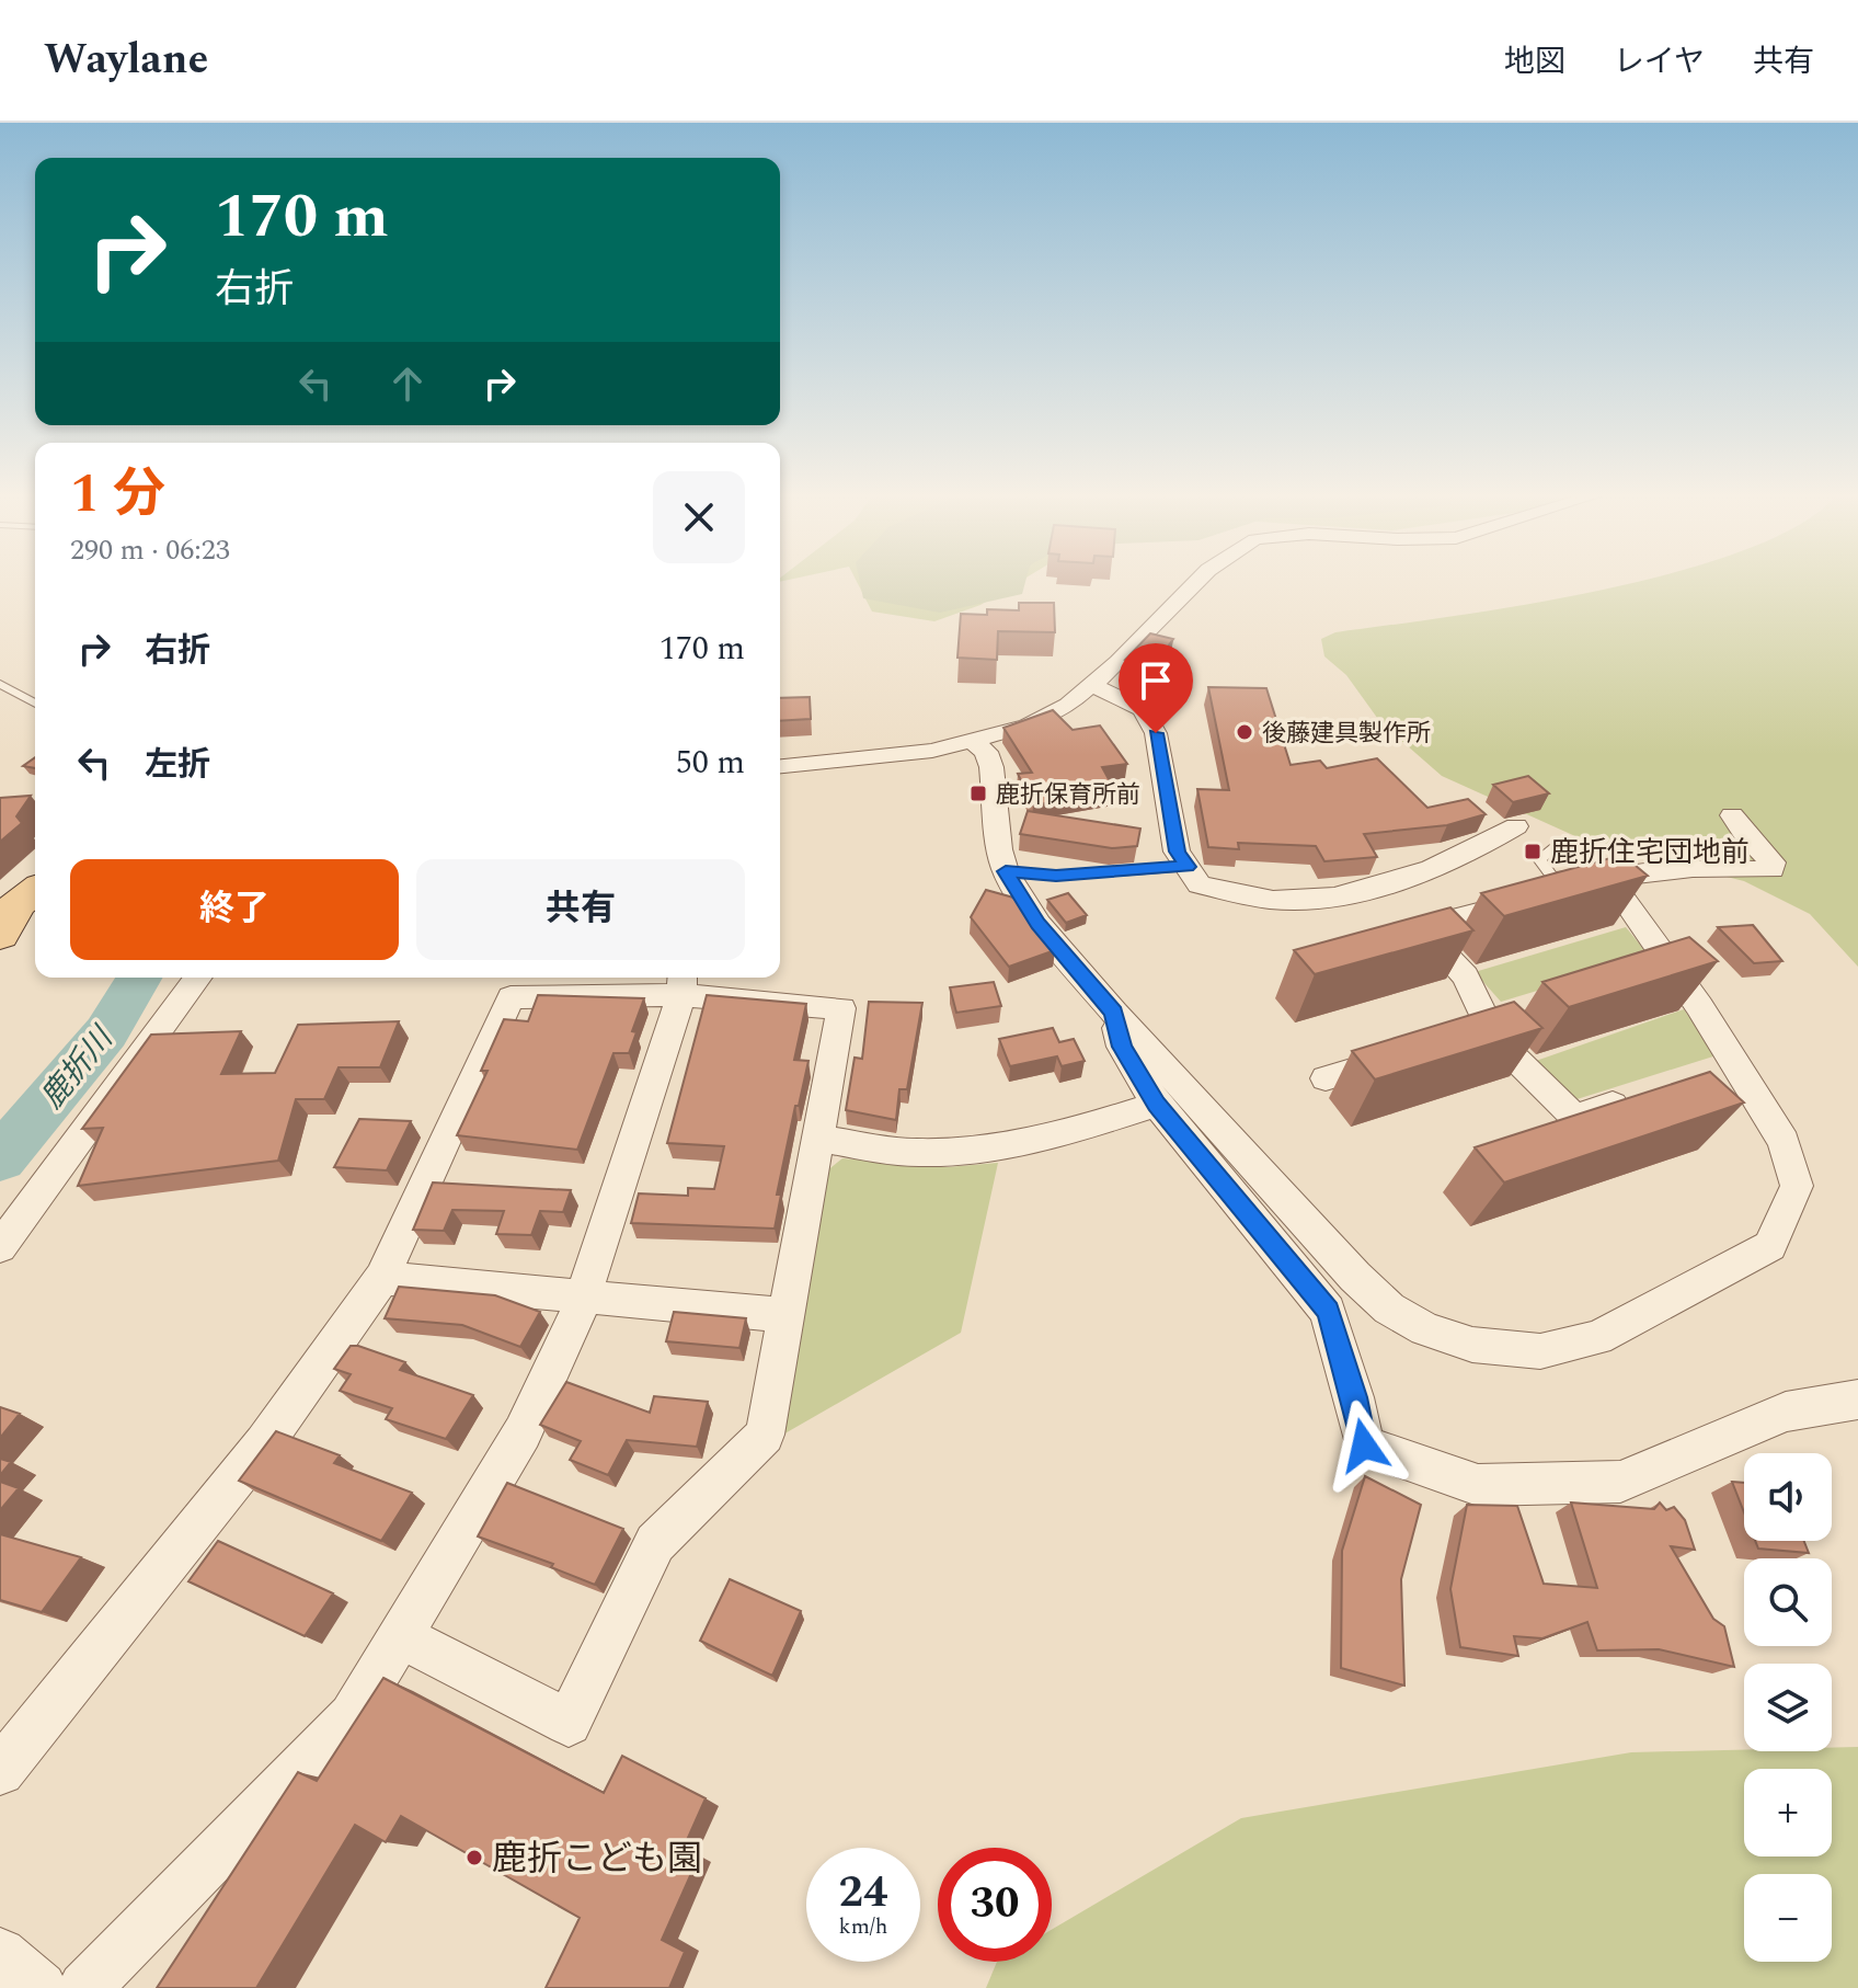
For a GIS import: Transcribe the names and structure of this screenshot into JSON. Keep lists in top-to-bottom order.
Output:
{
  "water": ["鹿折川"],
  "places": {
    "other": ["後藤建具製作所", "鹿折こども園"],
    "transit": ["鹿折保育所前", "鹿折住宅団地前"]
  },
  "page": {
    "header": "Waylane",
    "nav": ["地図", "レイヤ", "共有"],
    "turn": ["170 m", "右折"],
    "heading": ["1 分", "290 m · 06:23"],
    "list": [
      {
        "name": "右折",
        "value": "170 m"
      },
      {
        "name": "左折",
        "value": "50 m"
      }
    ],
    "buttons": ["終了", "共有"],
    "map_buttons": ["+", "−"],
    "speed": "24 km/h",
    "limit": "30"
  }
}
